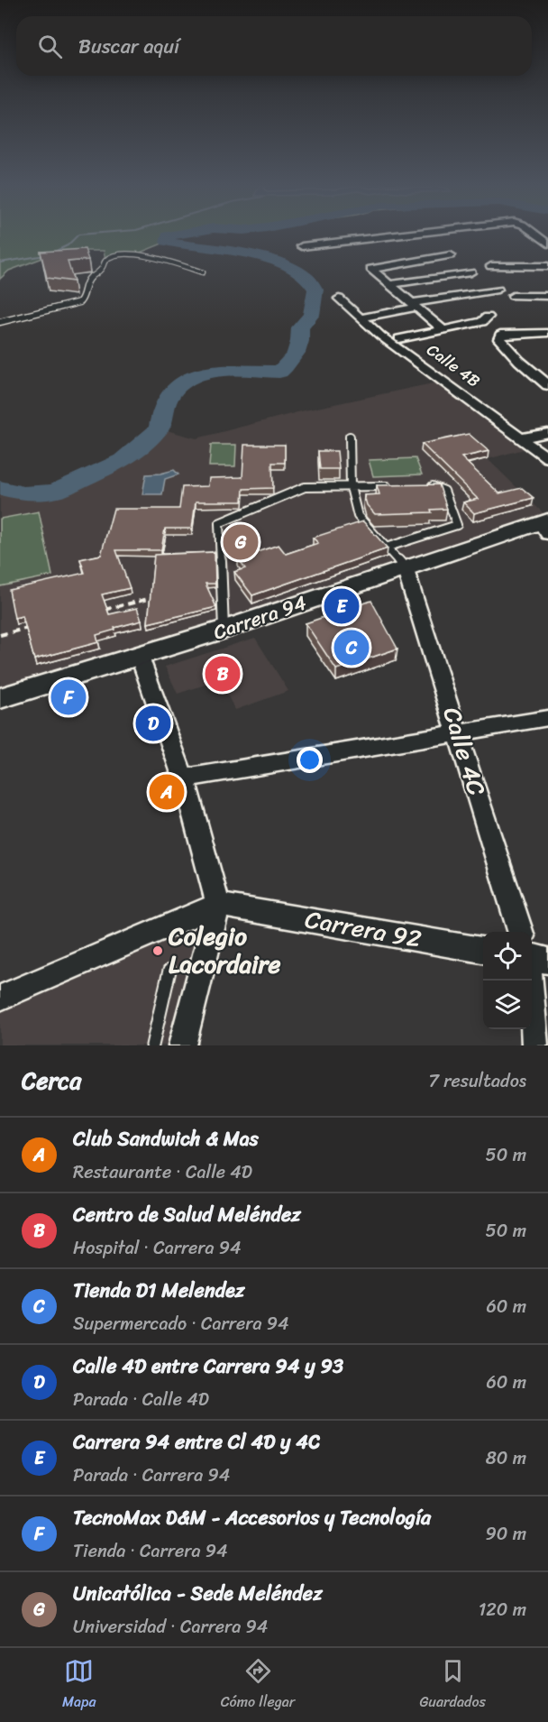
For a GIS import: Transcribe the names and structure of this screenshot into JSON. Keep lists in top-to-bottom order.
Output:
{
  "streets": {
    "street": [
      "Calle 4B",
      "Carrera 94",
      "Calle 4C",
      "Carrera 92"
    ]
  },
  "crossings": [
    ["Carrera 94", "Calle 4C"]
  ],
  "places": ["Colegio Lacordaire"],
  "page": {
    "search": "Buscar aquí",
    "pins": [
      "G",
      "E",
      "C",
      "B",
      "F",
      "D",
      "A"
    ],
    "heading": ["Cerca", "7 resultados"],
    "list": [
      {
        "mark": "A",
        "name": "Club Sandwich & Mas",
        "note": "Restaurante · Calle 4D",
        "value": "50 m"
      },
      {
        "mark": "B",
        "name": "Centro de Salud Meléndez",
        "note": "Hospital · Carrera 94",
        "value": "50 m"
      },
      {
        "mark": "C",
        "name": "Tienda D1 Melendez",
        "note": "Supermercado · Carrera 94",
        "value": "60 m"
      },
      {
        "mark": "D",
        "name": "Calle 4D entre Carrera 94 y 93",
        "note": "Parada · Calle 4D",
        "value": "60 m"
      },
      {
        "mark": "E",
        "name": "Carrera 94 entre Cl 4D y 4C",
        "note": "Parada · Carrera 94",
        "value": "80 m"
      },
      {
        "mark": "F",
        "name": "TecnoMax D&M - Accesorios y Tecnología",
        "note": "Tienda · Carrera 94",
        "value": "90 m"
      },
      {
        "mark": "G",
        "name": "Unicatólica - Sede Meléndez",
        "note": "Universidad · Carrera 94",
        "value": "120 m"
      }
    ],
    "nav": ["Mapa", "Cómo llegar", "Guardados"]
  }
}
